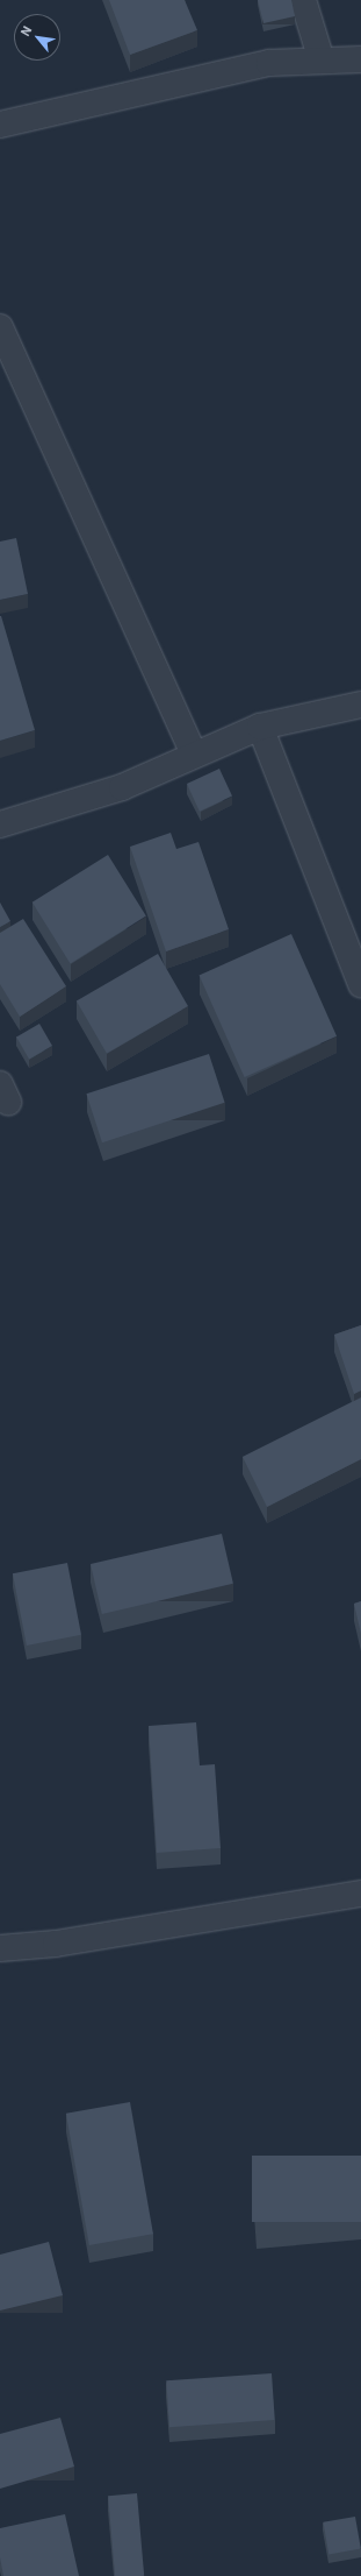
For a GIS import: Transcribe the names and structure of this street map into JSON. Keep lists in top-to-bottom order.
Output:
{
  "north": "top left"
}
